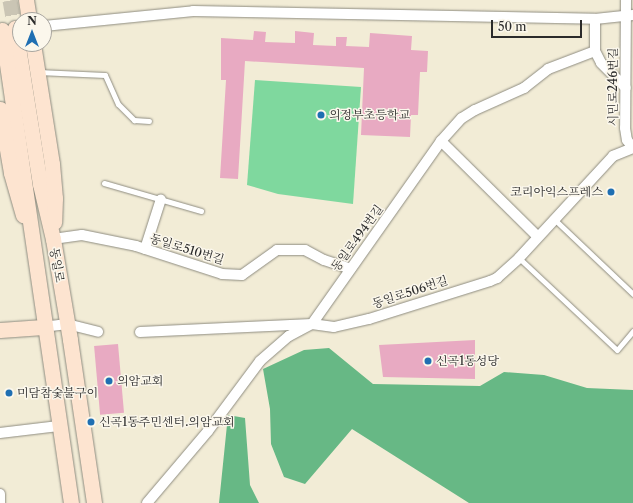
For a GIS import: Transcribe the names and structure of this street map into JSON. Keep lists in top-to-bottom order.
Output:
{
  "streets": {
    "street": [
      "시민로246번길",
      "동일로494번길",
      "동일로510번길",
      "동일로",
      "동일로506번길"
    ]
  },
  "crossings": [
    ["시민로246번길", "동일로506번길"],
    ["동일로494번길", "동일로510번길"],
    ["동일로494번길", "동일로506번길"],
    ["동일로510번길", "동일로"]
  ],
  "places": [
    "의정부초등학교",
    "코리아익스프레스",
    "신곡1동성당",
    "의암교회",
    "미담참숯불구이",
    "신곡1동주민센터.의암교회"
  ],
  "scale_bar": "50 m",
  "north": "top"
}
